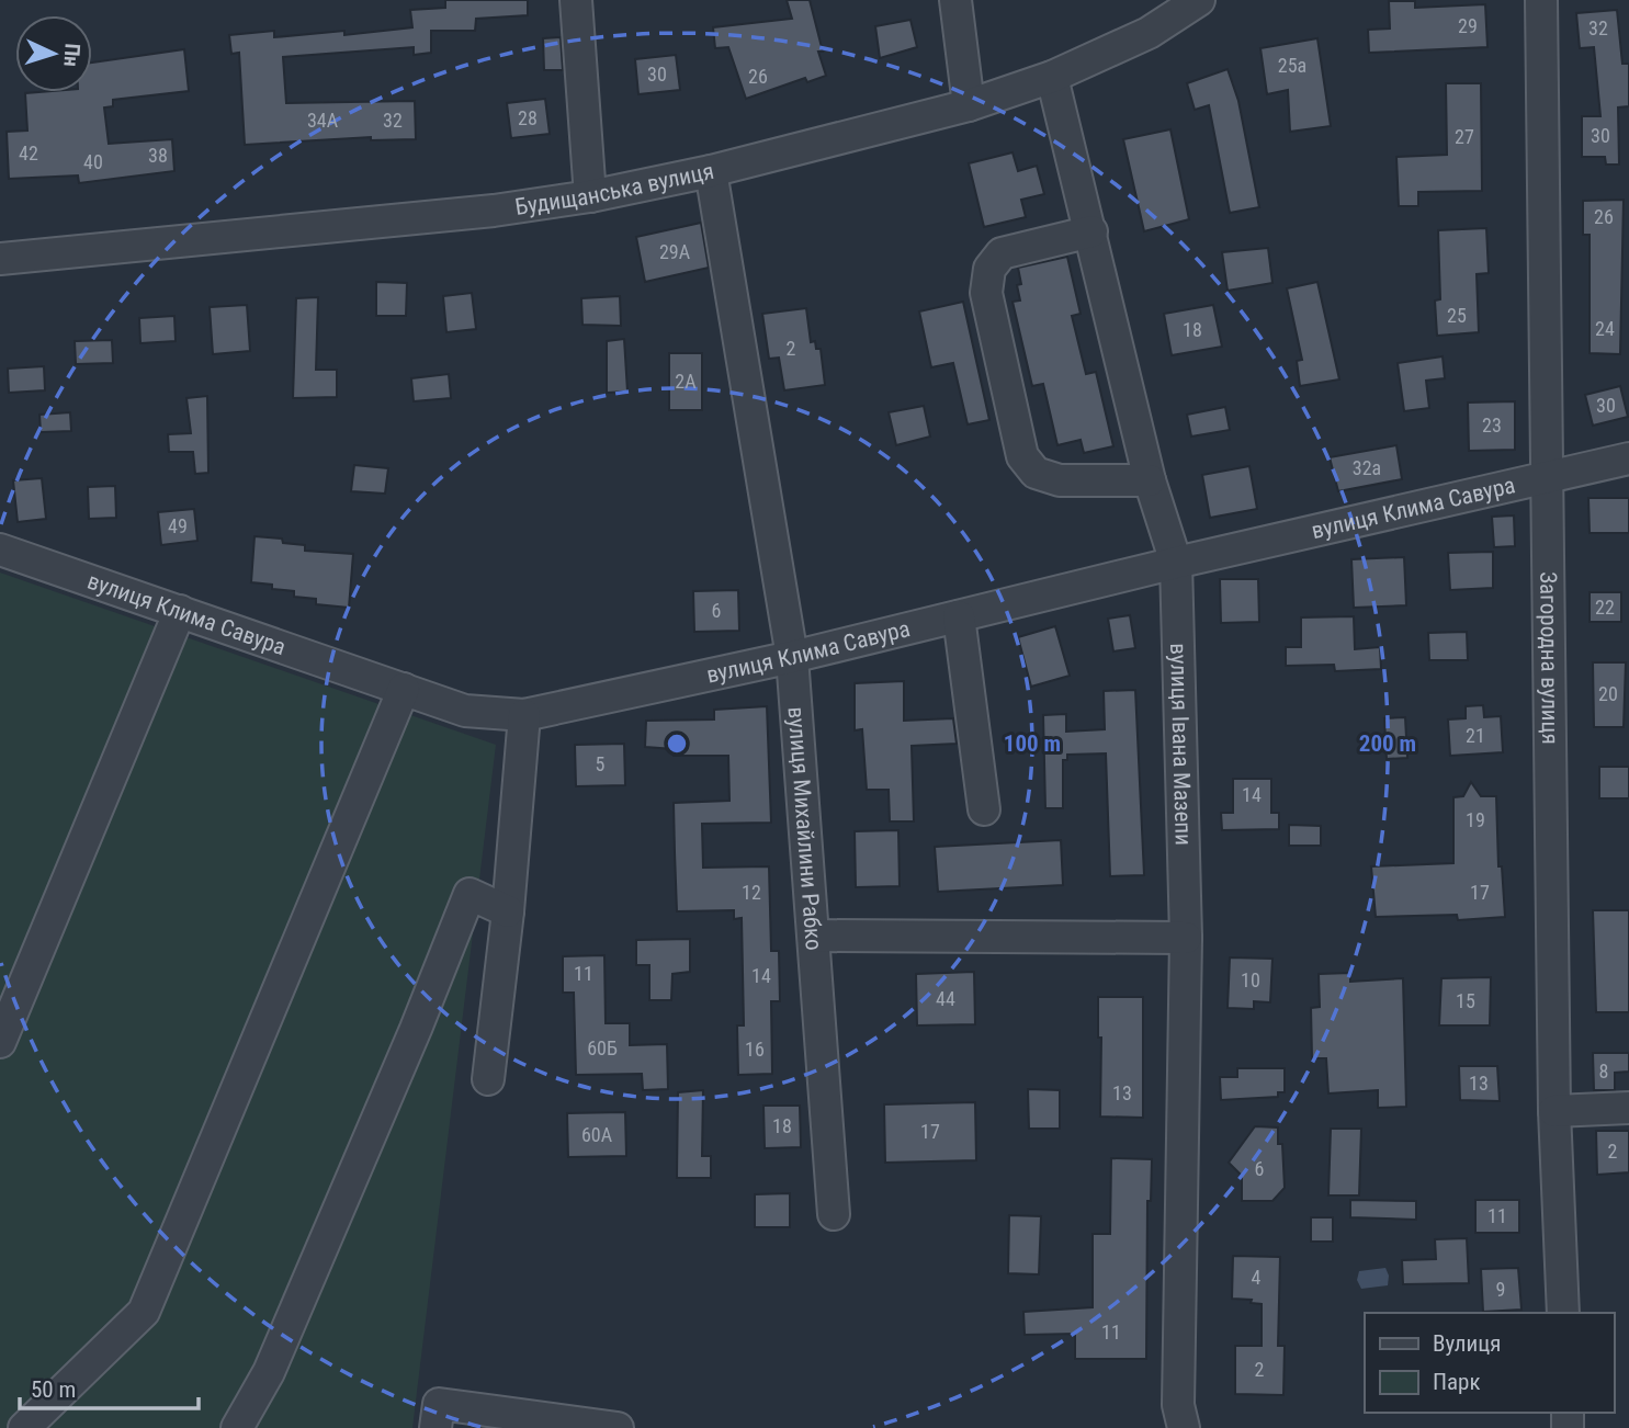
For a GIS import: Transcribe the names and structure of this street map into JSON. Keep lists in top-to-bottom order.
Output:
{
  "streets": {
    "street": [
      "Будищанська вулиця",
      "вулиця Клима Савура",
      "Загородна вулиця",
      "вулиця Івана Мазепи",
      "вулиця Михайлини Рабко"
    ]
  },
  "crossings": [
    ["Будищанська вулиця", "вулиця Івана Мазепи"],
    ["Будищанська вулиця", "вулиця Михайлини Рабко"],
    ["вулиця Клима Савура", "Загородна вулиця"],
    ["вулиця Клима Савура", "вулиця Івана Мазепи"],
    ["вулиця Клима Савура", "вулиця Михайлини Рабко"]
  ],
  "house_numbers": [
    "29",
    "32",
    "25а",
    "30",
    "26",
    "28",
    "34А",
    "32",
    "30",
    "27",
    "42",
    "38",
    "40",
    "26",
    "29А",
    "25",
    "24",
    "18",
    "2",
    "2А",
    "30",
    "23",
    "32а",
    "49",
    "22",
    "6",
    "20",
    "21",
    "5",
    "14",
    "19",
    "12",
    "17",
    "11",
    "14",
    "10",
    "44",
    "15",
    "60Б",
    "16",
    "8",
    "13",
    "13",
    "18",
    "17",
    "60А",
    "2",
    "6",
    "11",
    "4",
    "9",
    "11",
    "2"
  ],
  "legend": ["Вулиця", "Парк"],
  "scale_bar": "50 m",
  "north": "right",
  "rings": ["100 m", "200 m"]
}
